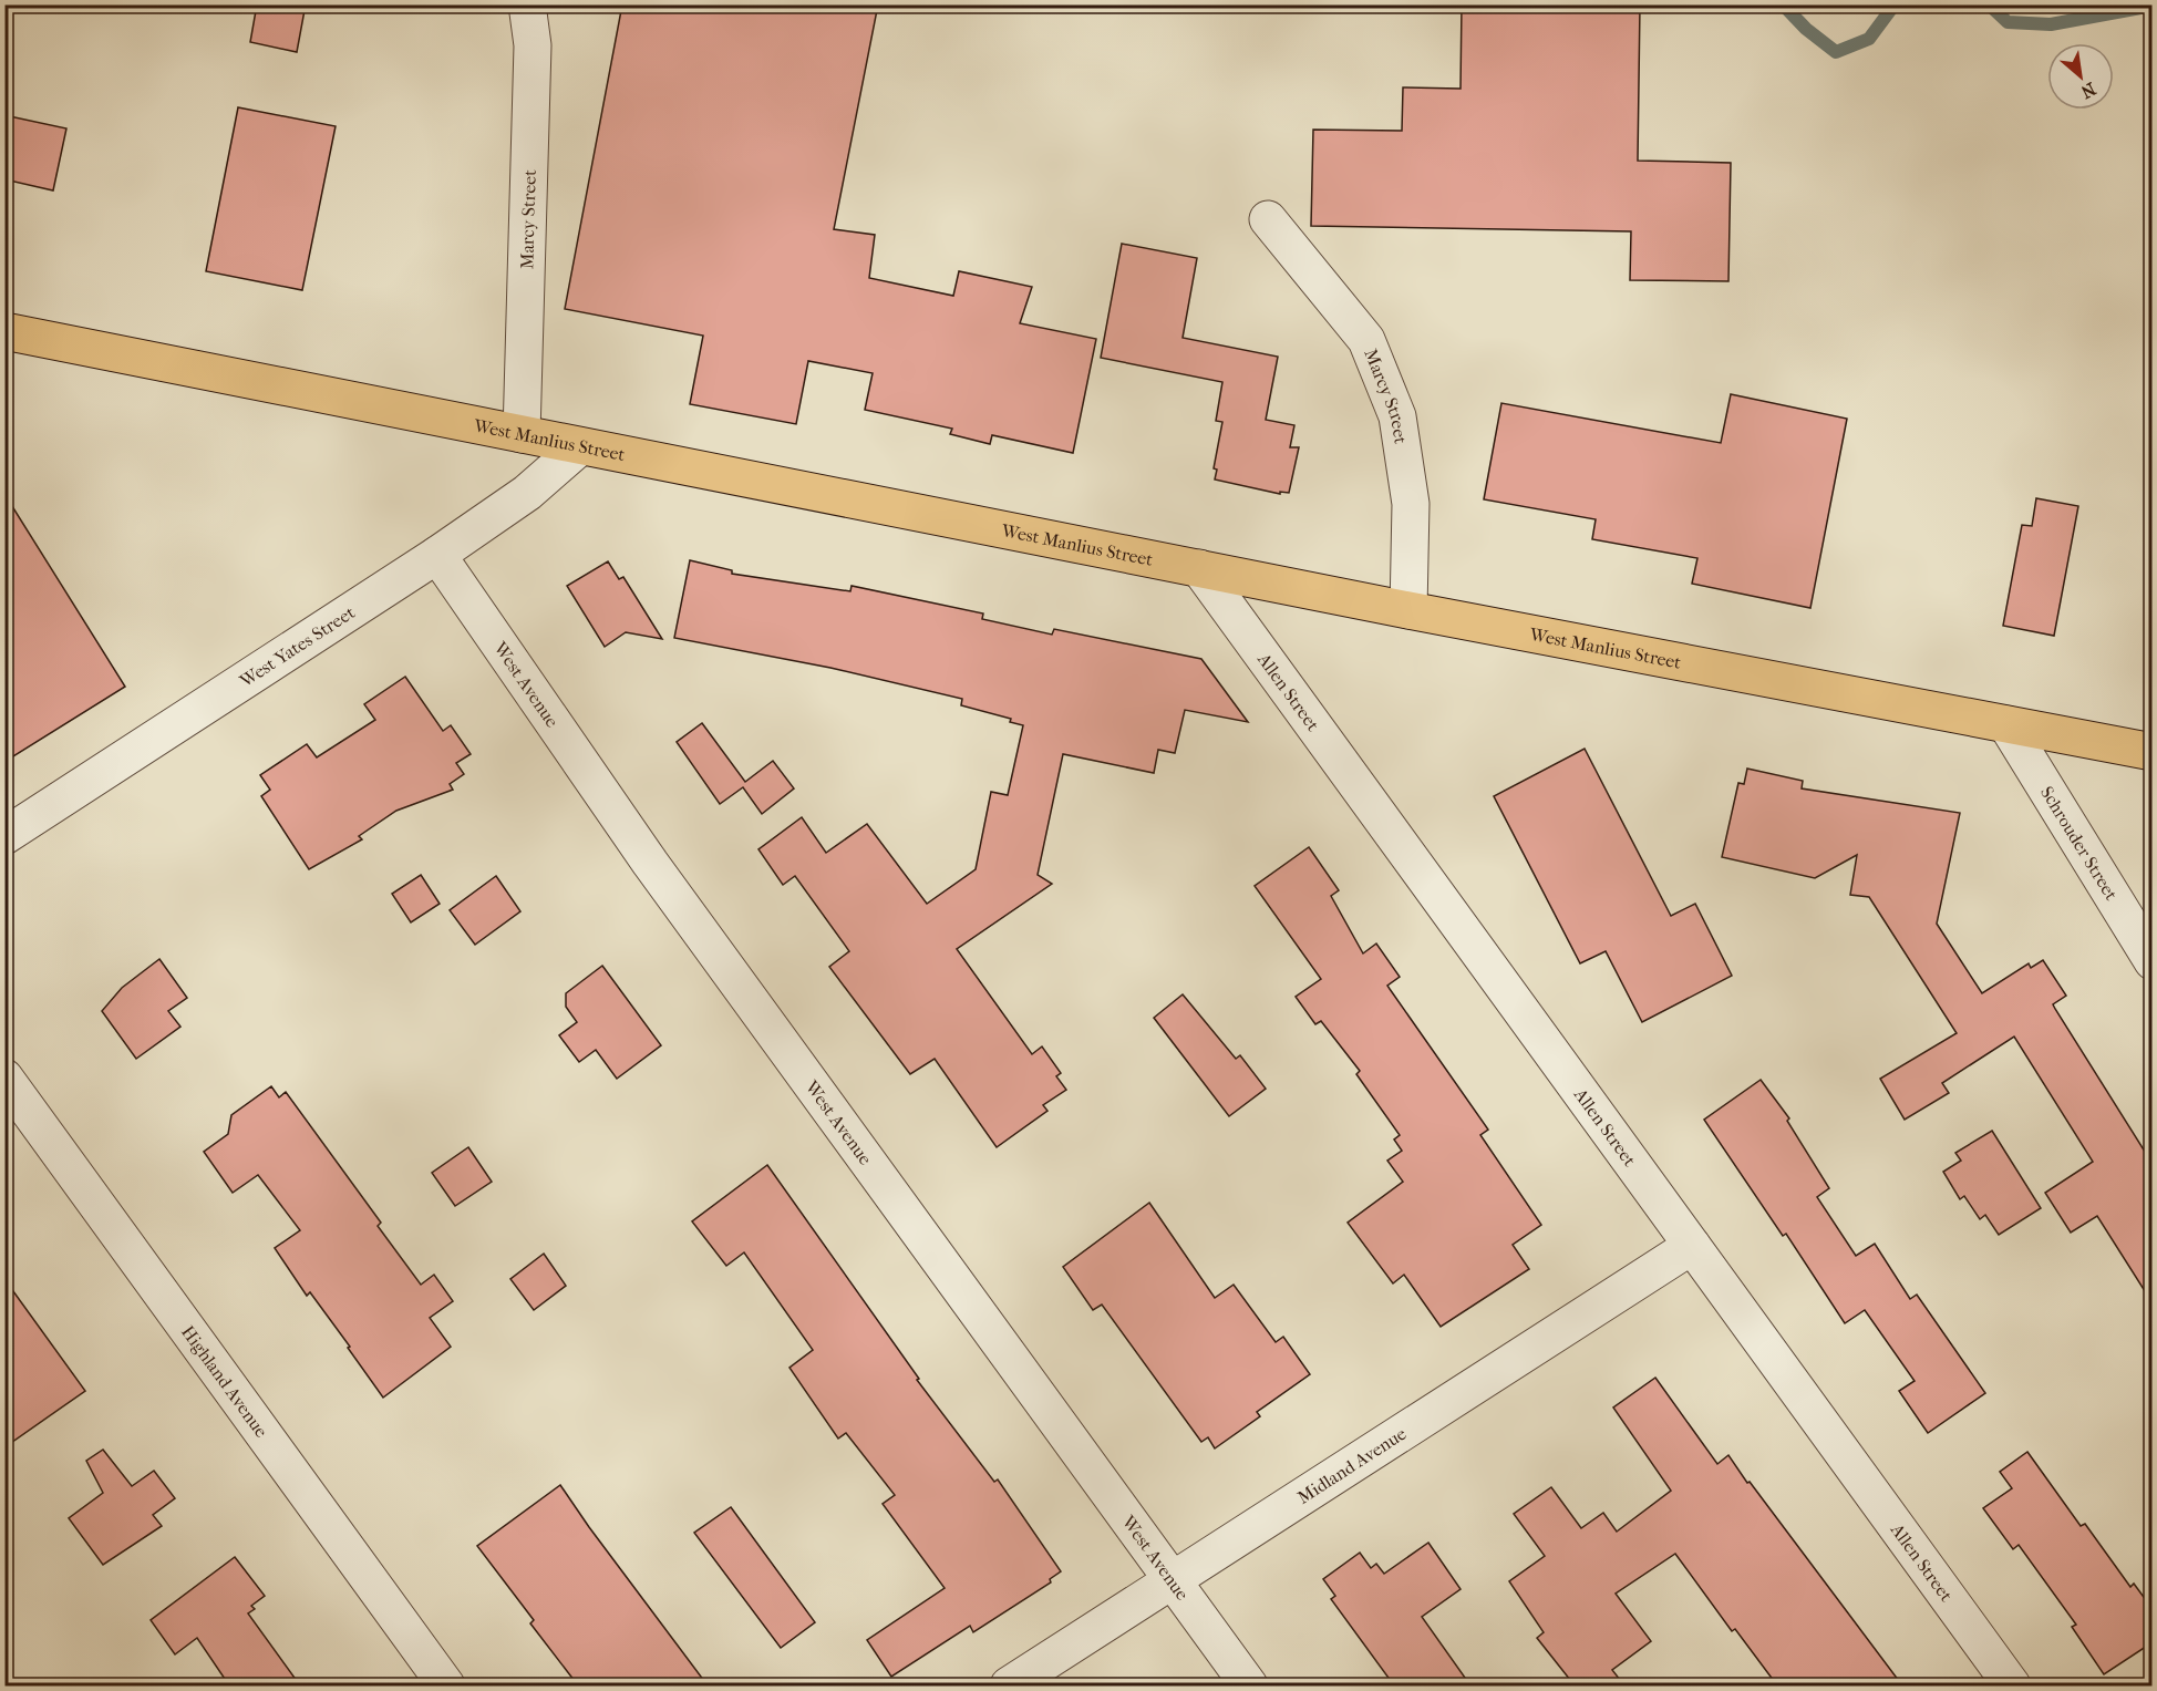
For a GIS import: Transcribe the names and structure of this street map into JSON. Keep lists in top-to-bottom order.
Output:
{
  "streets": {
    "main road": ["West Manlius Street"],
    "street": [
      "Marcy Street",
      "West Yates Street",
      "West Avenue",
      "Allen Street",
      "Schrouder Street",
      "Highland Avenue",
      "Midland Avenue"
    ]
  },
  "crossings": [
    ["Marcy Street", "West Manlius Street"],
    ["West Manlius Street", "West Yates Street"],
    ["West Manlius Street", "Allen Street"],
    ["West Manlius Street", "Schrouder Street"],
    ["West Yates Street", "West Avenue"],
    ["West Avenue", "Midland Avenue"],
    ["Allen Street", "Midland Avenue"]
  ],
  "north": "bottom right"
}
